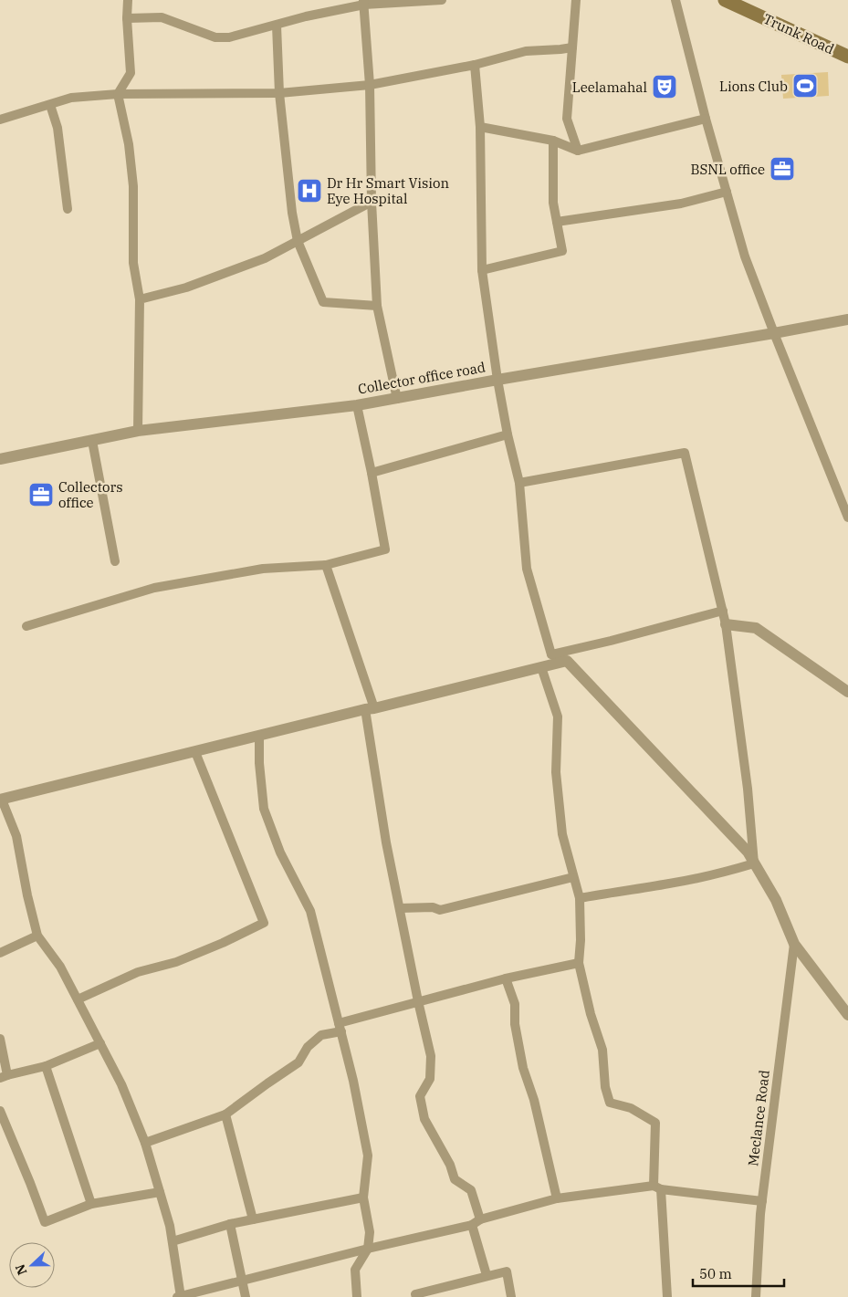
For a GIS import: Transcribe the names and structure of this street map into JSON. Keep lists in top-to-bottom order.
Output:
{
  "streets": {
    "main road": ["Trunk Road"],
    "street": ["Collector office road", "Meclance Road"]
  },
  "places": {
    "sports": ["Lions Club"],
    "theatre": ["Leelamahal"],
    "office": ["BSNL office", "Collectors office"],
    "hospital": ["Dr Hr Smart Vision Eye Hospital"]
  },
  "scale_bar": "50 m",
  "north": "left"
}
